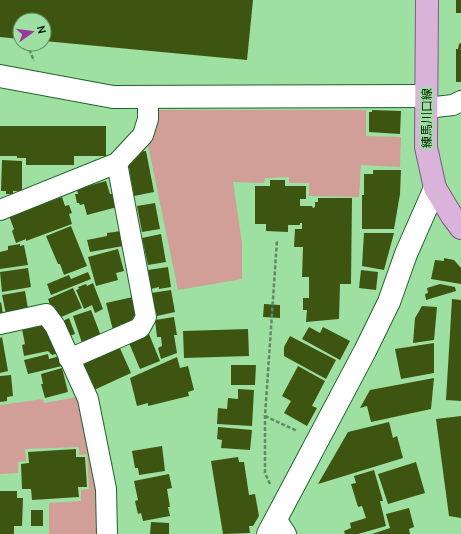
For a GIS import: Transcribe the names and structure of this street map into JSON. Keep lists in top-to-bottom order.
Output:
{
  "streets": {
    "main road": ["練馬川口線"]
  },
  "north": "right"
}
